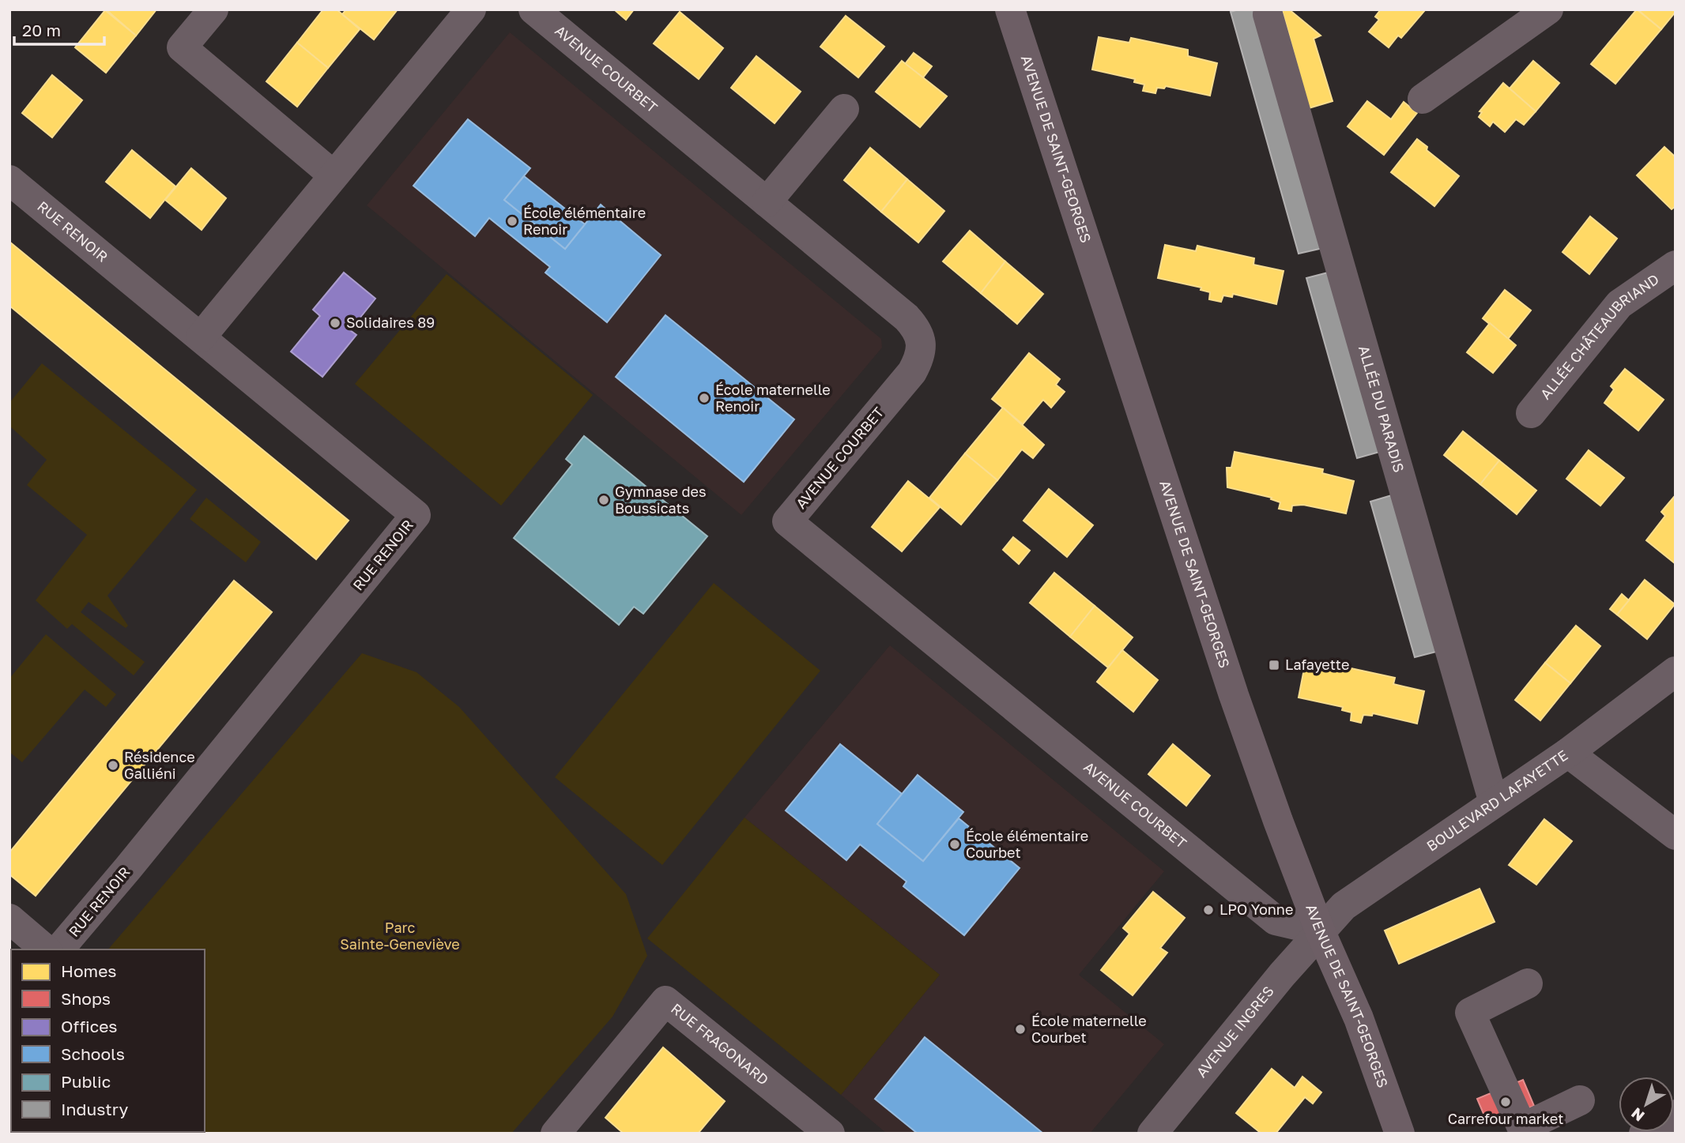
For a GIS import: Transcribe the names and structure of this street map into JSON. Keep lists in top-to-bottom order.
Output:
{
  "streets": {
    "main road": ["AVENUE DE SAINT-GEORGES"],
    "street": [
      "AVENUE COURBET",
      "RUE RENOIR",
      "ALLÉE CHÂTEAUBRIAND",
      "ALLÉE DU PARADIS",
      "BOULEVARD LAFAYETTE",
      "AVENUE INGRES",
      "RUE FRAGONARD"
    ]
  },
  "crossings": [
    ["AVENUE COURBET", "AVENUE DE SAINT-GEORGES"],
    ["AVENUE COURBET", "BOULEVARD LAFAYETTE"],
    ["AVENUE COURBET", "AVENUE INGRES"],
    ["AVENUE DE SAINT-GEORGES", "BOULEVARD LAFAYETTE"],
    ["AVENUE DE SAINT-GEORGES", "AVENUE INGRES"],
    ["ALLÉE DU PARADIS", "BOULEVARD LAFAYETTE"],
    ["BOULEVARD LAFAYETTE", "AVENUE INGRES"]
  ],
  "parks": ["Parc Sainte-Geneviève"],
  "places": {
    "other": [
      "École élémentaire Renoir",
      "Solidaires 89",
      "École maternelle Renoir",
      "Gymnase des Boussicats",
      "Résidence Galliéni",
      "École élémentaire Courbet",
      "LPO Yonne",
      "École maternelle Courbet",
      "Carrefour market"
    ],
    "transit": ["Lafayette"]
  },
  "legend": [
    "Homes",
    "Shops",
    "Offices",
    "Schools",
    "Public",
    "Industry"
  ],
  "scale_bar": "20 m",
  "north": "bottom left"
}
